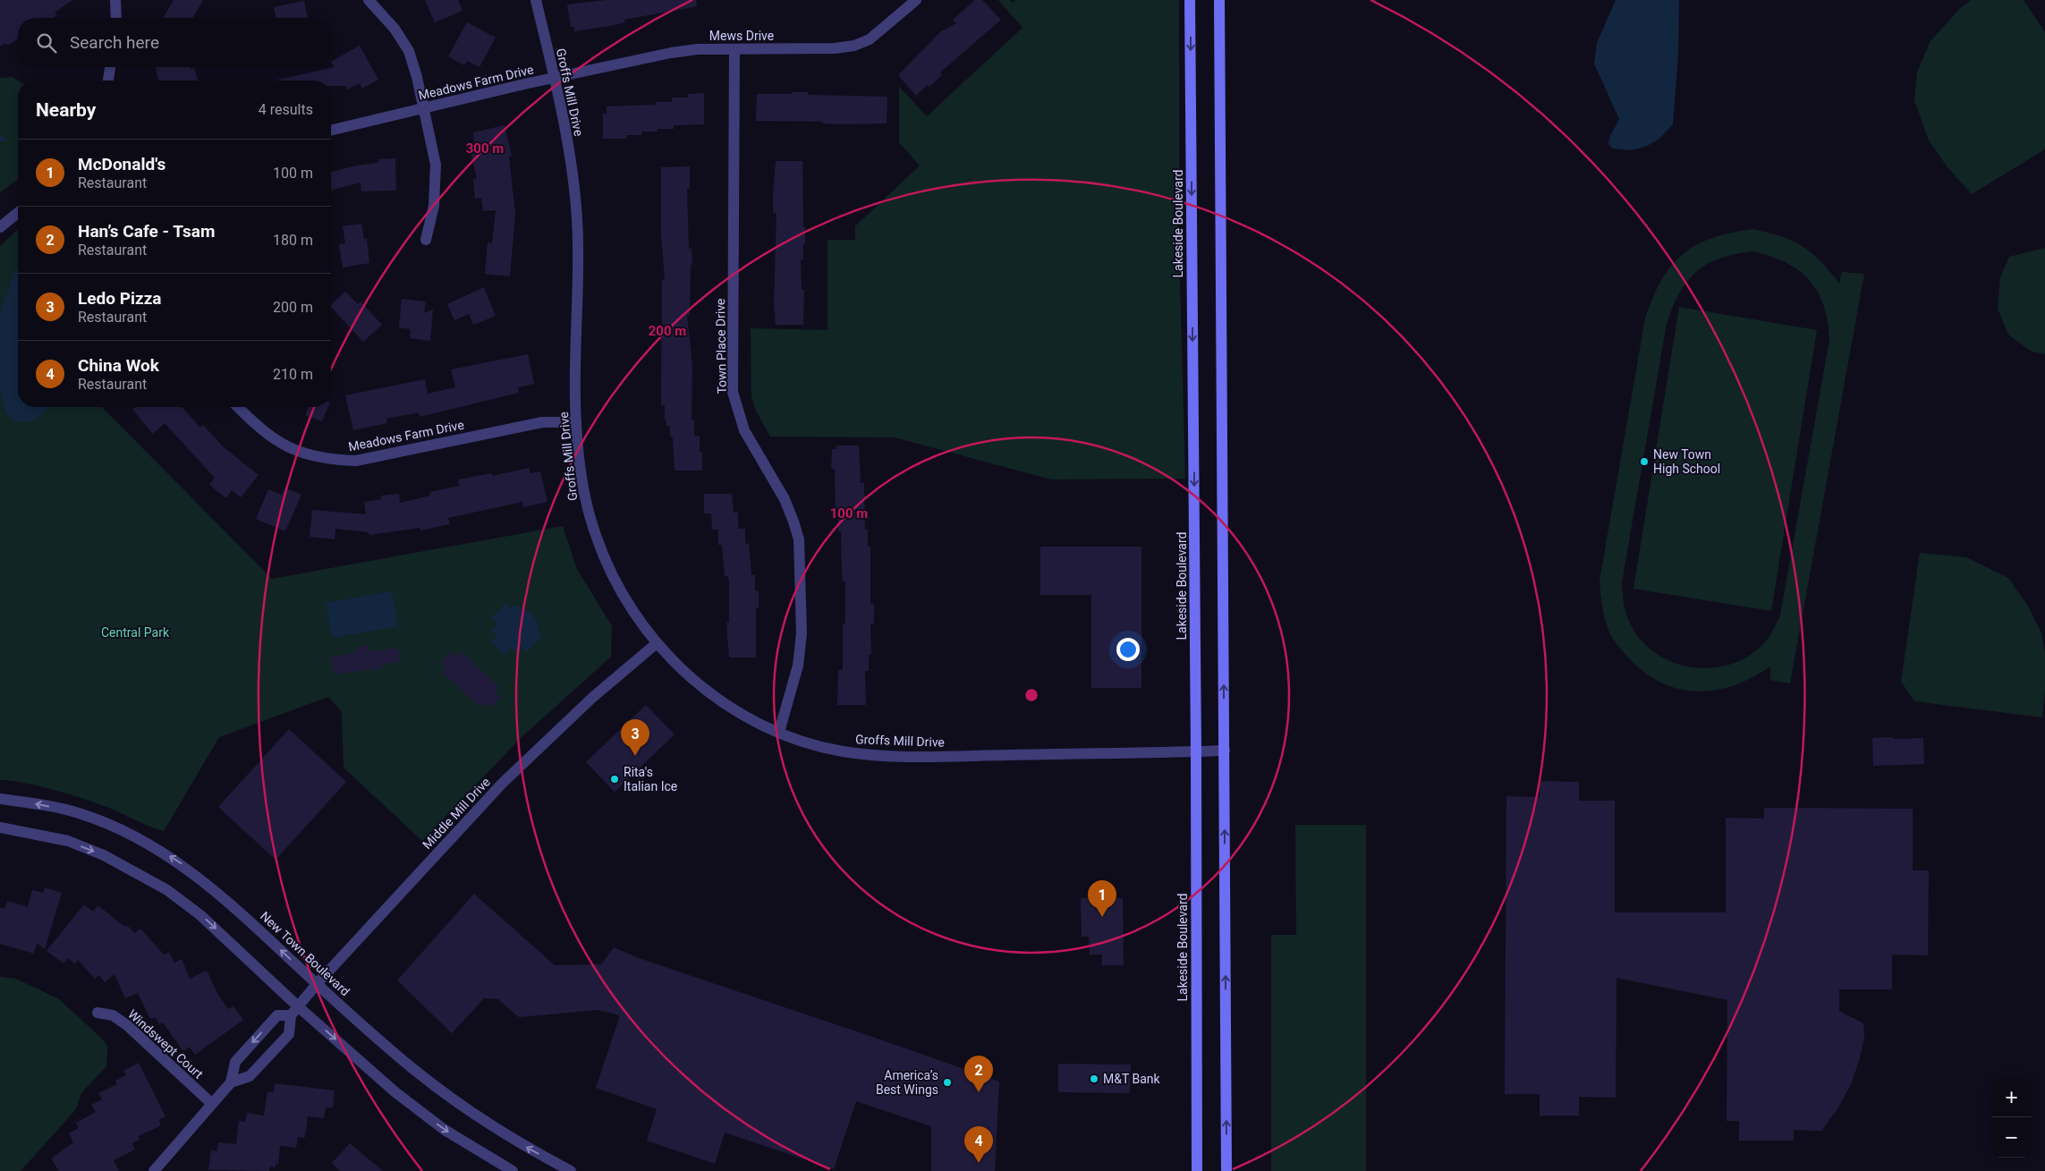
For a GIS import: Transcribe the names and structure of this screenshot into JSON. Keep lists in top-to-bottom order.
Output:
{
  "streets": {
    "main road": ["Lakeside Boulevard"],
    "street": [
      "Mews Drive",
      "Meadows Farm Drive",
      "Groffs Mill Drive",
      "Town Place Drive",
      "Middle Mill Drive",
      "New Town Boulevard",
      "Windswept Court"
    ]
  },
  "crossings": [
    ["Mews Drive", "Meadows Farm Drive"],
    ["Mews Drive", "Groffs Mill Drive"],
    ["Mews Drive", "Town Place Drive"],
    ["Meadows Farm Drive", "Groffs Mill Drive"],
    ["Groffs Mill Drive", "Lakeside Boulevard"],
    ["Groffs Mill Drive", "Town Place Drive"],
    ["Groffs Mill Drive", "Middle Mill Drive"],
    ["Middle Mill Drive", "New Town Boulevard"],
    ["Middle Mill Drive", "Windswept Court"]
  ],
  "parks": ["Central Park"],
  "places": [
    "New Town High School",
    "Rita's Italian Ice",
    "M&T Bank",
    "America’s Best Wings"
  ],
  "page": {
    "search": "Search here",
    "heading": ["Nearby", "4 results"],
    "list": [
      {
        "mark": "1",
        "name": "McDonald's",
        "note": "Restaurant",
        "value": "100 m"
      },
      {
        "mark": "2",
        "name": "Han’s Cafe - Tsam",
        "note": "Restaurant",
        "value": "180 m"
      },
      {
        "mark": "3",
        "name": "Ledo Pizza",
        "note": "Restaurant",
        "value": "200 m"
      },
      {
        "mark": "4",
        "name": "China Wok",
        "note": "Restaurant",
        "value": "210 m"
      }
    ],
    "pins": [
      "3",
      "1",
      "2",
      "4"
    ],
    "map_buttons": ["+", "−"]
  },
  "rings": ["300 m", "200 m", "100 m"]
}
